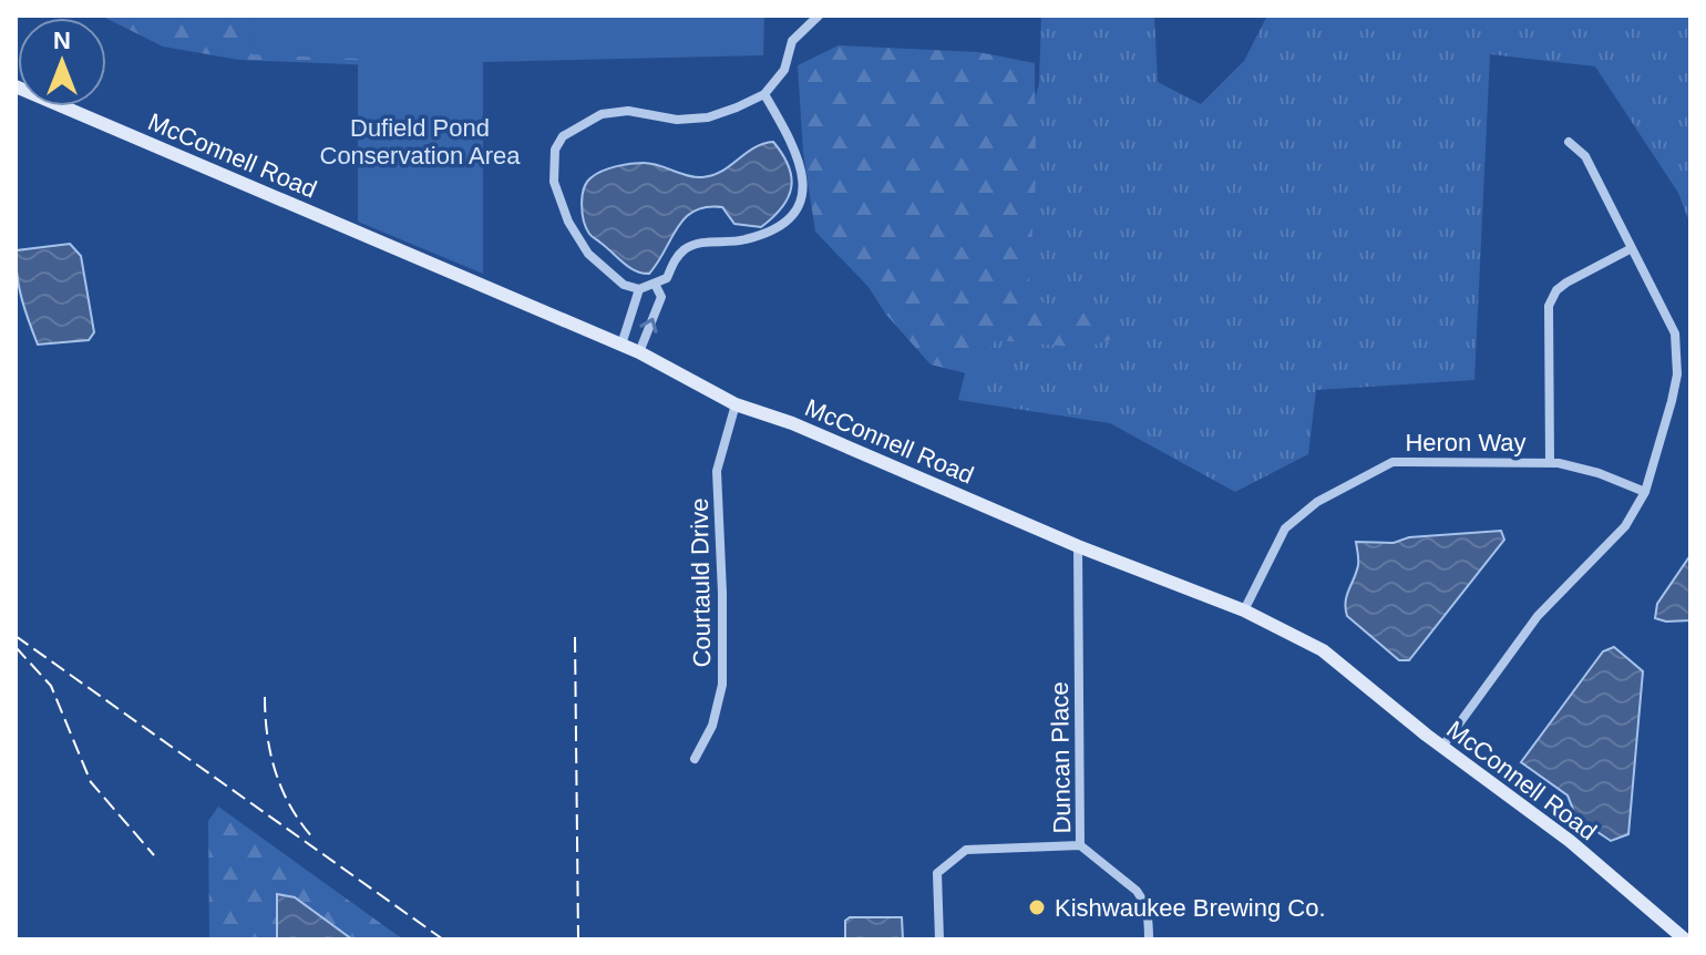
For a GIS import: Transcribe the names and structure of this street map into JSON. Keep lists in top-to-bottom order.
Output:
{
  "streets": {
    "street": [
      "McConnell Road",
      "Heron Way",
      "Courtauld Drive",
      "Duncan Place"
    ]
  },
  "crossings": [
    ["McConnell Road", "Heron Way"],
    ["McConnell Road", "Courtauld Drive"],
    ["McConnell Road", "Duncan Place"]
  ],
  "parks": ["Dufield Pond Conservation Area"],
  "places": ["Kishwaukee Brewing Co."],
  "north": "top"
}
